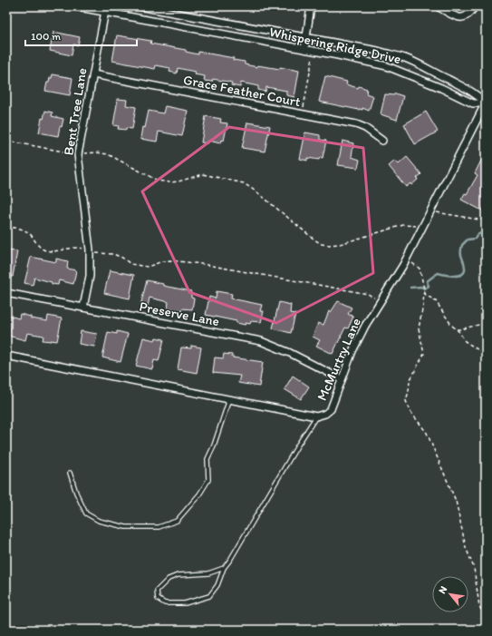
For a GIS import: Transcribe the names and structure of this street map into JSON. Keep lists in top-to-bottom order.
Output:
{
  "streets": {
    "street": [
      "Whispering Ridge Drive",
      "Grace Feather Court",
      "Bent Tree Lane",
      "Preserve Lane",
      "McMurtry Lane"
    ]
  },
  "crossings": [
    ["Whispering Ridge Drive", "Bent Tree Lane"],
    ["Whispering Ridge Drive", "McMurtry Lane"],
    ["Grace Feather Court", "Bent Tree Lane"],
    ["Bent Tree Lane", "Preserve Lane"],
    ["Preserve Lane", "McMurtry Lane"]
  ],
  "scale_bar": "100 m",
  "north": "top left"
}
